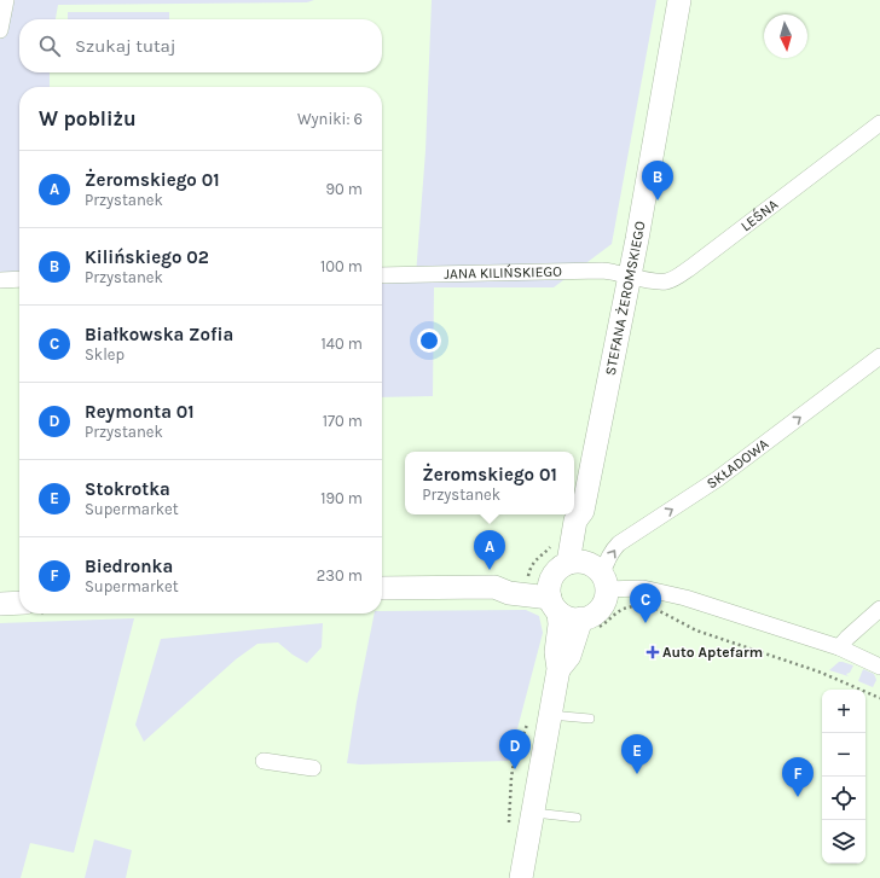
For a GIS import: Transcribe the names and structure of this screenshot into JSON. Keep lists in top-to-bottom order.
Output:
{
  "streets": {
    "main road": ["STEFANA ŻEROMSKIEGO"],
    "street": ["LEŚNA", "JANA KILIŃSKIEGO", "SKŁADOWA"]
  },
  "crossings": [
    ["LEŚNA", "JANA KILIŃSKIEGO"],
    ["LEŚNA", "STEFANA ŻEROMSKIEGO"],
    ["JANA KILIŃSKIEGO", "STEFANA ŻEROMSKIEGO"],
    ["STEFANA ŻEROMSKIEGO", "SKŁADOWA"]
  ],
  "one_way": ["SKŁADOWA"],
  "places": {
    "health": ["Auto Aptefarm"]
  },
  "north": "bottom",
  "page": {
    "search": "Szukaj tutaj",
    "heading": ["W pobliżu", "Wyniki: 6"],
    "list": [
      {
        "mark": "A",
        "name": "Żeromskiego 01",
        "note": "Przystanek",
        "value": "90 m"
      },
      {
        "mark": "B",
        "name": "Kilińskiego 02",
        "note": "Przystanek",
        "value": "100 m"
      },
      {
        "mark": "C",
        "name": "Białkowska Zofia",
        "note": "Sklep",
        "value": "140 m"
      },
      {
        "mark": "D",
        "name": "Reymonta 01",
        "note": "Przystanek",
        "value": "170 m"
      },
      {
        "mark": "E",
        "name": "Stokrotka",
        "note": "Supermarket",
        "value": "190 m"
      },
      {
        "mark": "F",
        "name": "Biedronka",
        "note": "Supermarket",
        "value": "230 m"
      }
    ],
    "pins": [
      "B",
      "A",
      "C",
      "D",
      "E",
      "F"
    ],
    "popup": ["Żeromskiego 01", "Przystanek"],
    "map_buttons": ["+", "−"]
  }
}
